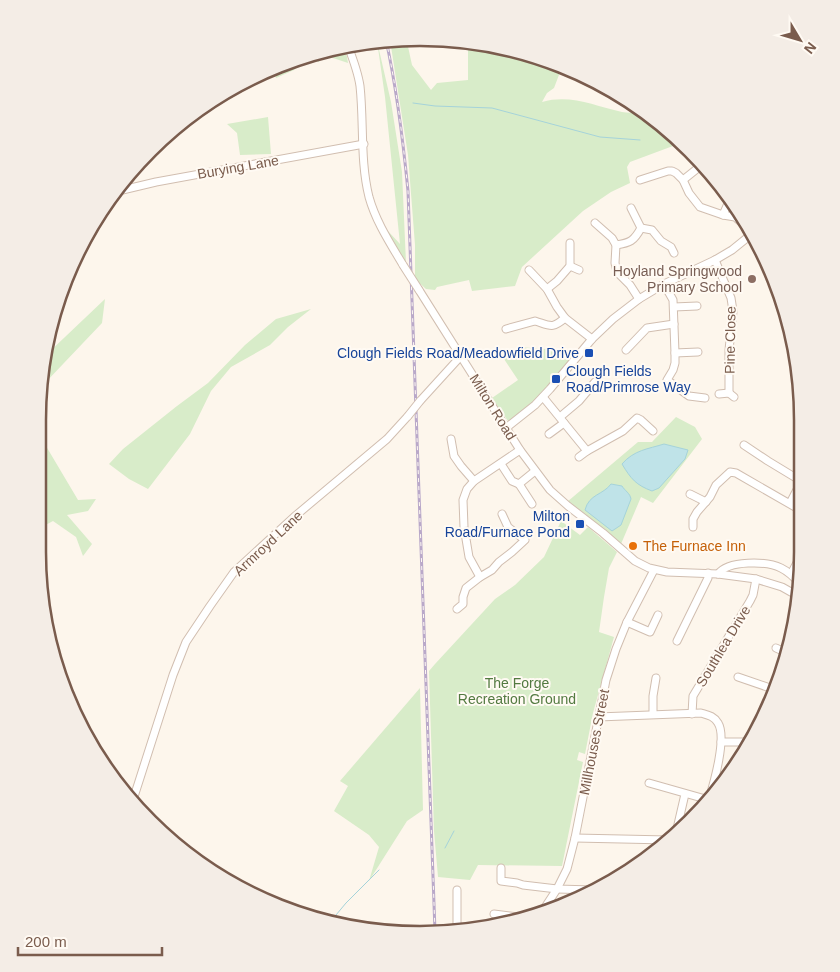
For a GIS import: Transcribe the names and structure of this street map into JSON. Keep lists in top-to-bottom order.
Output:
{
  "streets": {
    "street": [
      "Burying Lane",
      "Pine Close",
      "Milton Road",
      "Armroyd Lane",
      "Southlea Drive",
      "Millhouses Street"
    ]
  },
  "crossings": [
    ["Burying Lane", "Milton Road"],
    ["Milton Road", "Armroyd Lane"],
    ["Milton Road", "Southlea Drive"],
    ["Milton Road", "Millhouses Street"]
  ],
  "parks": ["The Forge Recreation Ground"],
  "places": {
    "other": ["Hoyland Springwood Primary School", "The Furnace Inn"],
    "transit": ["Clough Fields Road/Meadowfield Drive", "Clough Fields Road/Primrose Way", "Milton Road/Furnace Pond"]
  },
  "scale_bar": "200 m",
  "north": "bottom right"
}
